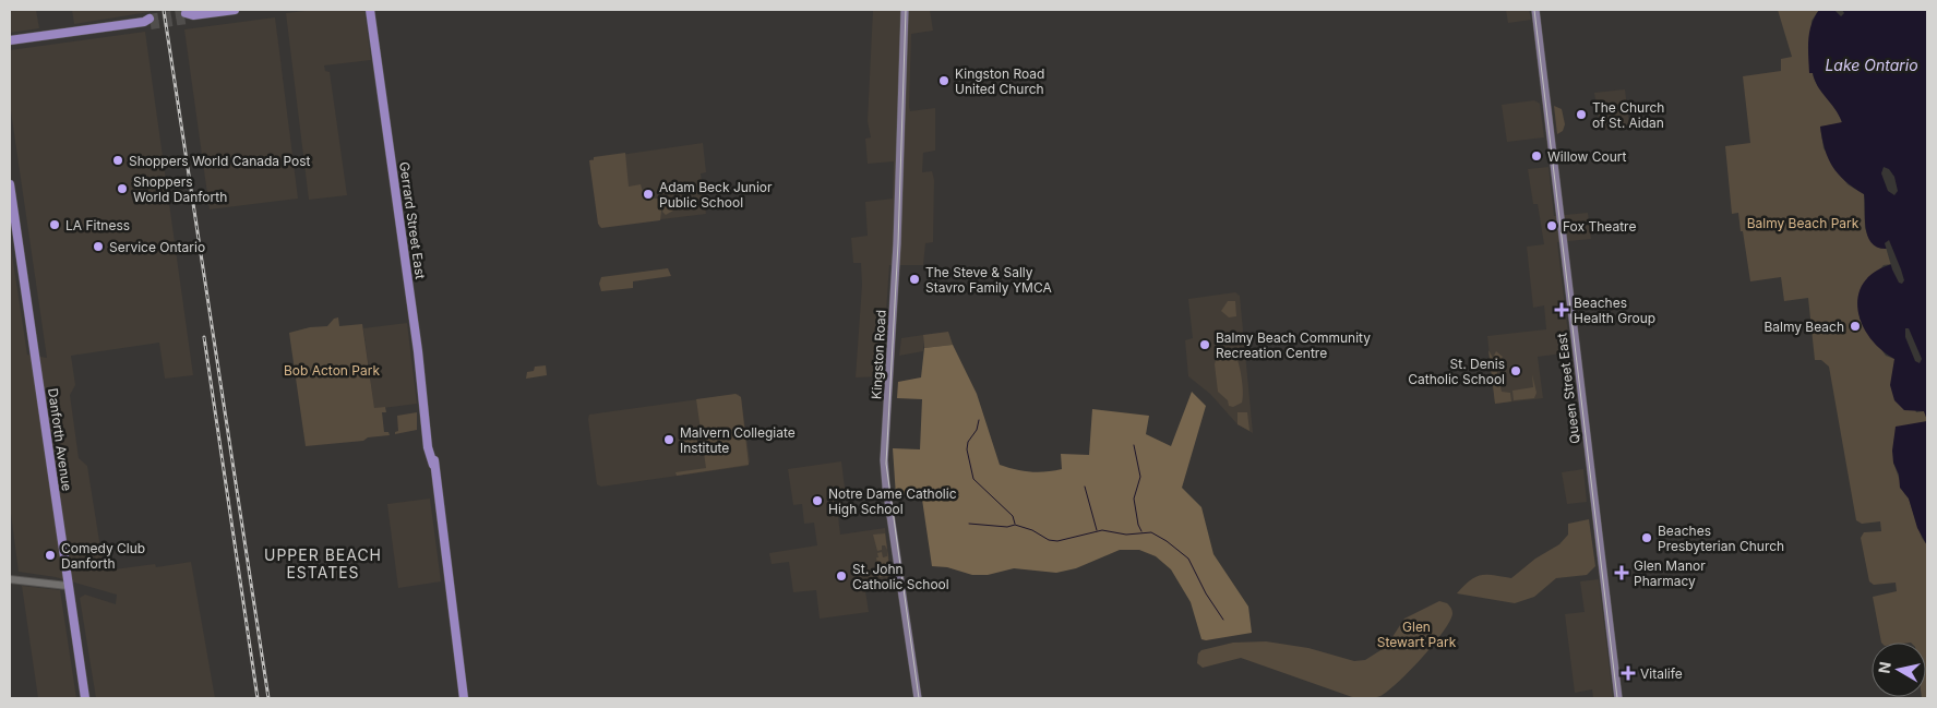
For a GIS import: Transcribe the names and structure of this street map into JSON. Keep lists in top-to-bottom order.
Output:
{
  "streets": {
    "main road": [
      "Gerrard Street East",
      "Kingston Road",
      "Queen Street East",
      "Danforth Avenue"
    ]
  },
  "districts": ["UPPER BEACH ESTATES"],
  "water": ["Lake Ontario"],
  "parks": ["Balmy Beach Park", "Bob Acton Park", "Glen Stewart Park"],
  "places": {
    "other": [
      "Kingston Road United Church",
      "The Church of St. Aidan",
      "Willow Court",
      "Shoppers World Canada Post",
      "Shoppers World Danforth",
      "Adam Beck Junior Public School",
      "LA Fitness",
      "Fox Theatre",
      "Service Ontario",
      "The Steve & Sally Stavro Family YMCA",
      "Balmy Beach",
      "Balmy Beach Community Recreation Centre",
      "St. Denis Catholic School",
      "Malvern Collegiate Institute",
      "Notre Dame Catholic High School",
      "Beaches Presbyterian Church",
      "Comedy Club Danforth",
      "St. John Catholic School"
    ],
    "health": ["Beaches Health Group", "Glen Manor Pharmacy", "Vitalife"]
  },
  "north": "left"
}
